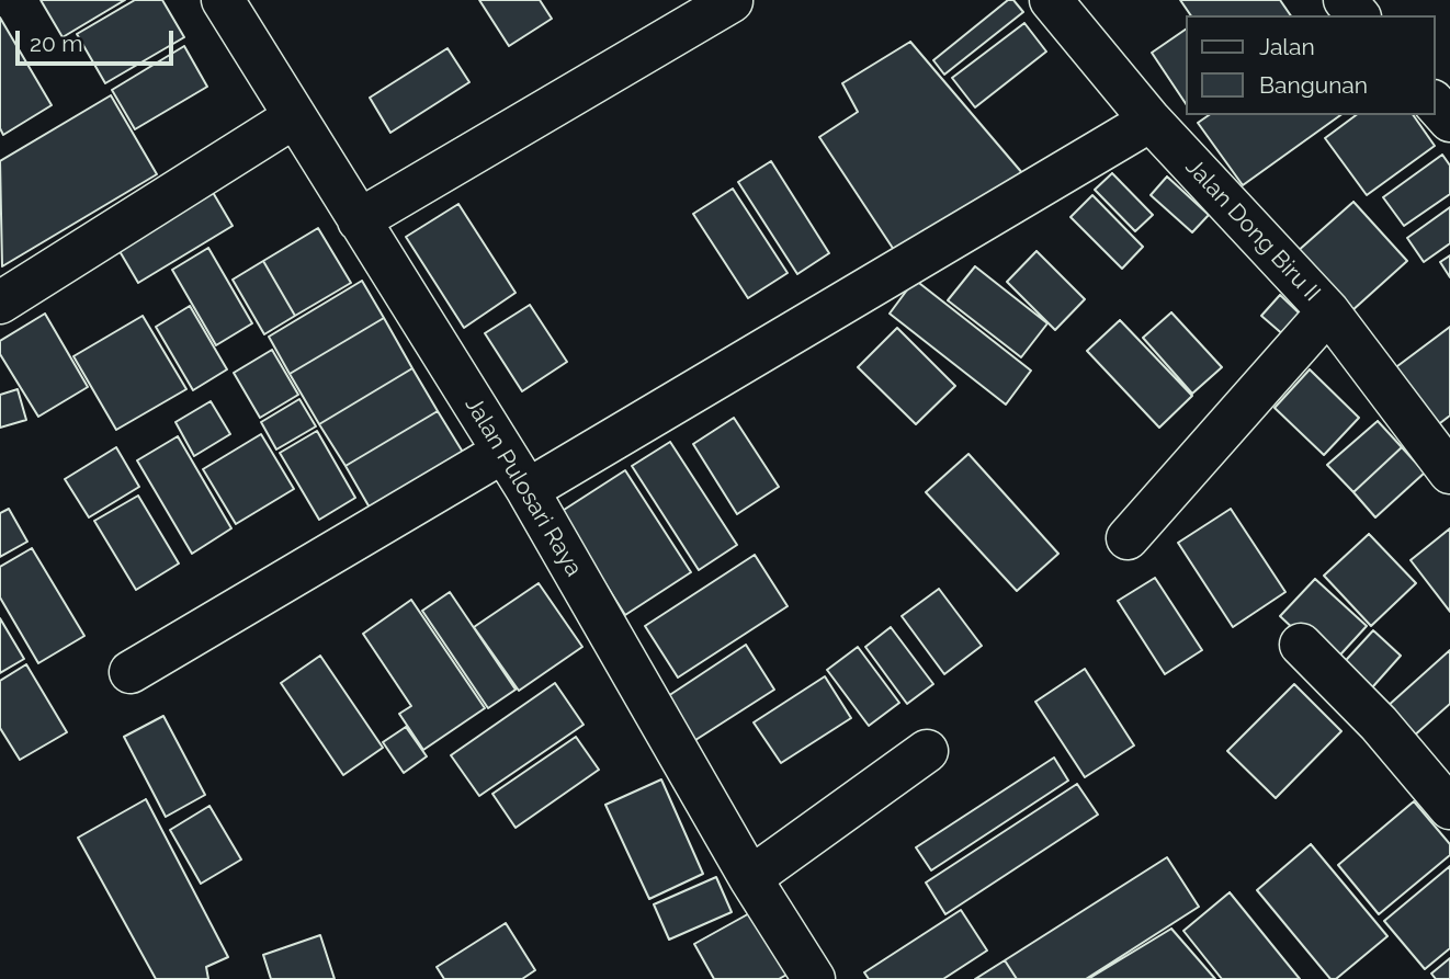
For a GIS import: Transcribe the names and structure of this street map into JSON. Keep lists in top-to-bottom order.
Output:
{
  "streets": {
    "street": ["Jalan Dong Biru II", "Jalan Pulosari Raya"]
  },
  "legend": ["Jalan", "Bangunan"],
  "scale_bar": "20 m"
}
